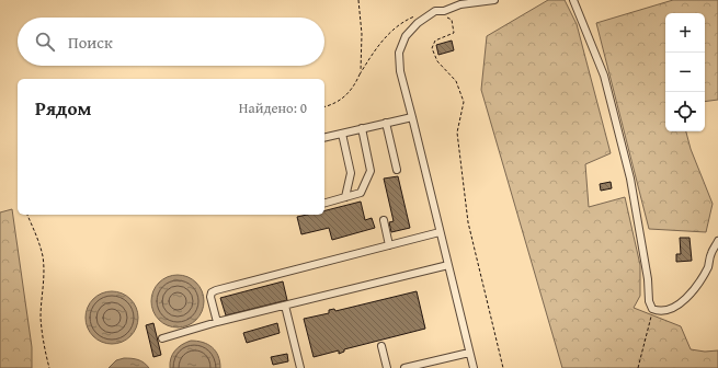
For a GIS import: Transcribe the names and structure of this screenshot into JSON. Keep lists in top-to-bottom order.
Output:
{
  "page": {
    "map_buttons": ["+", "−"],
    "search": "Поиск",
    "heading": ["Рядом", "Найдено: 0"]
  }
}
